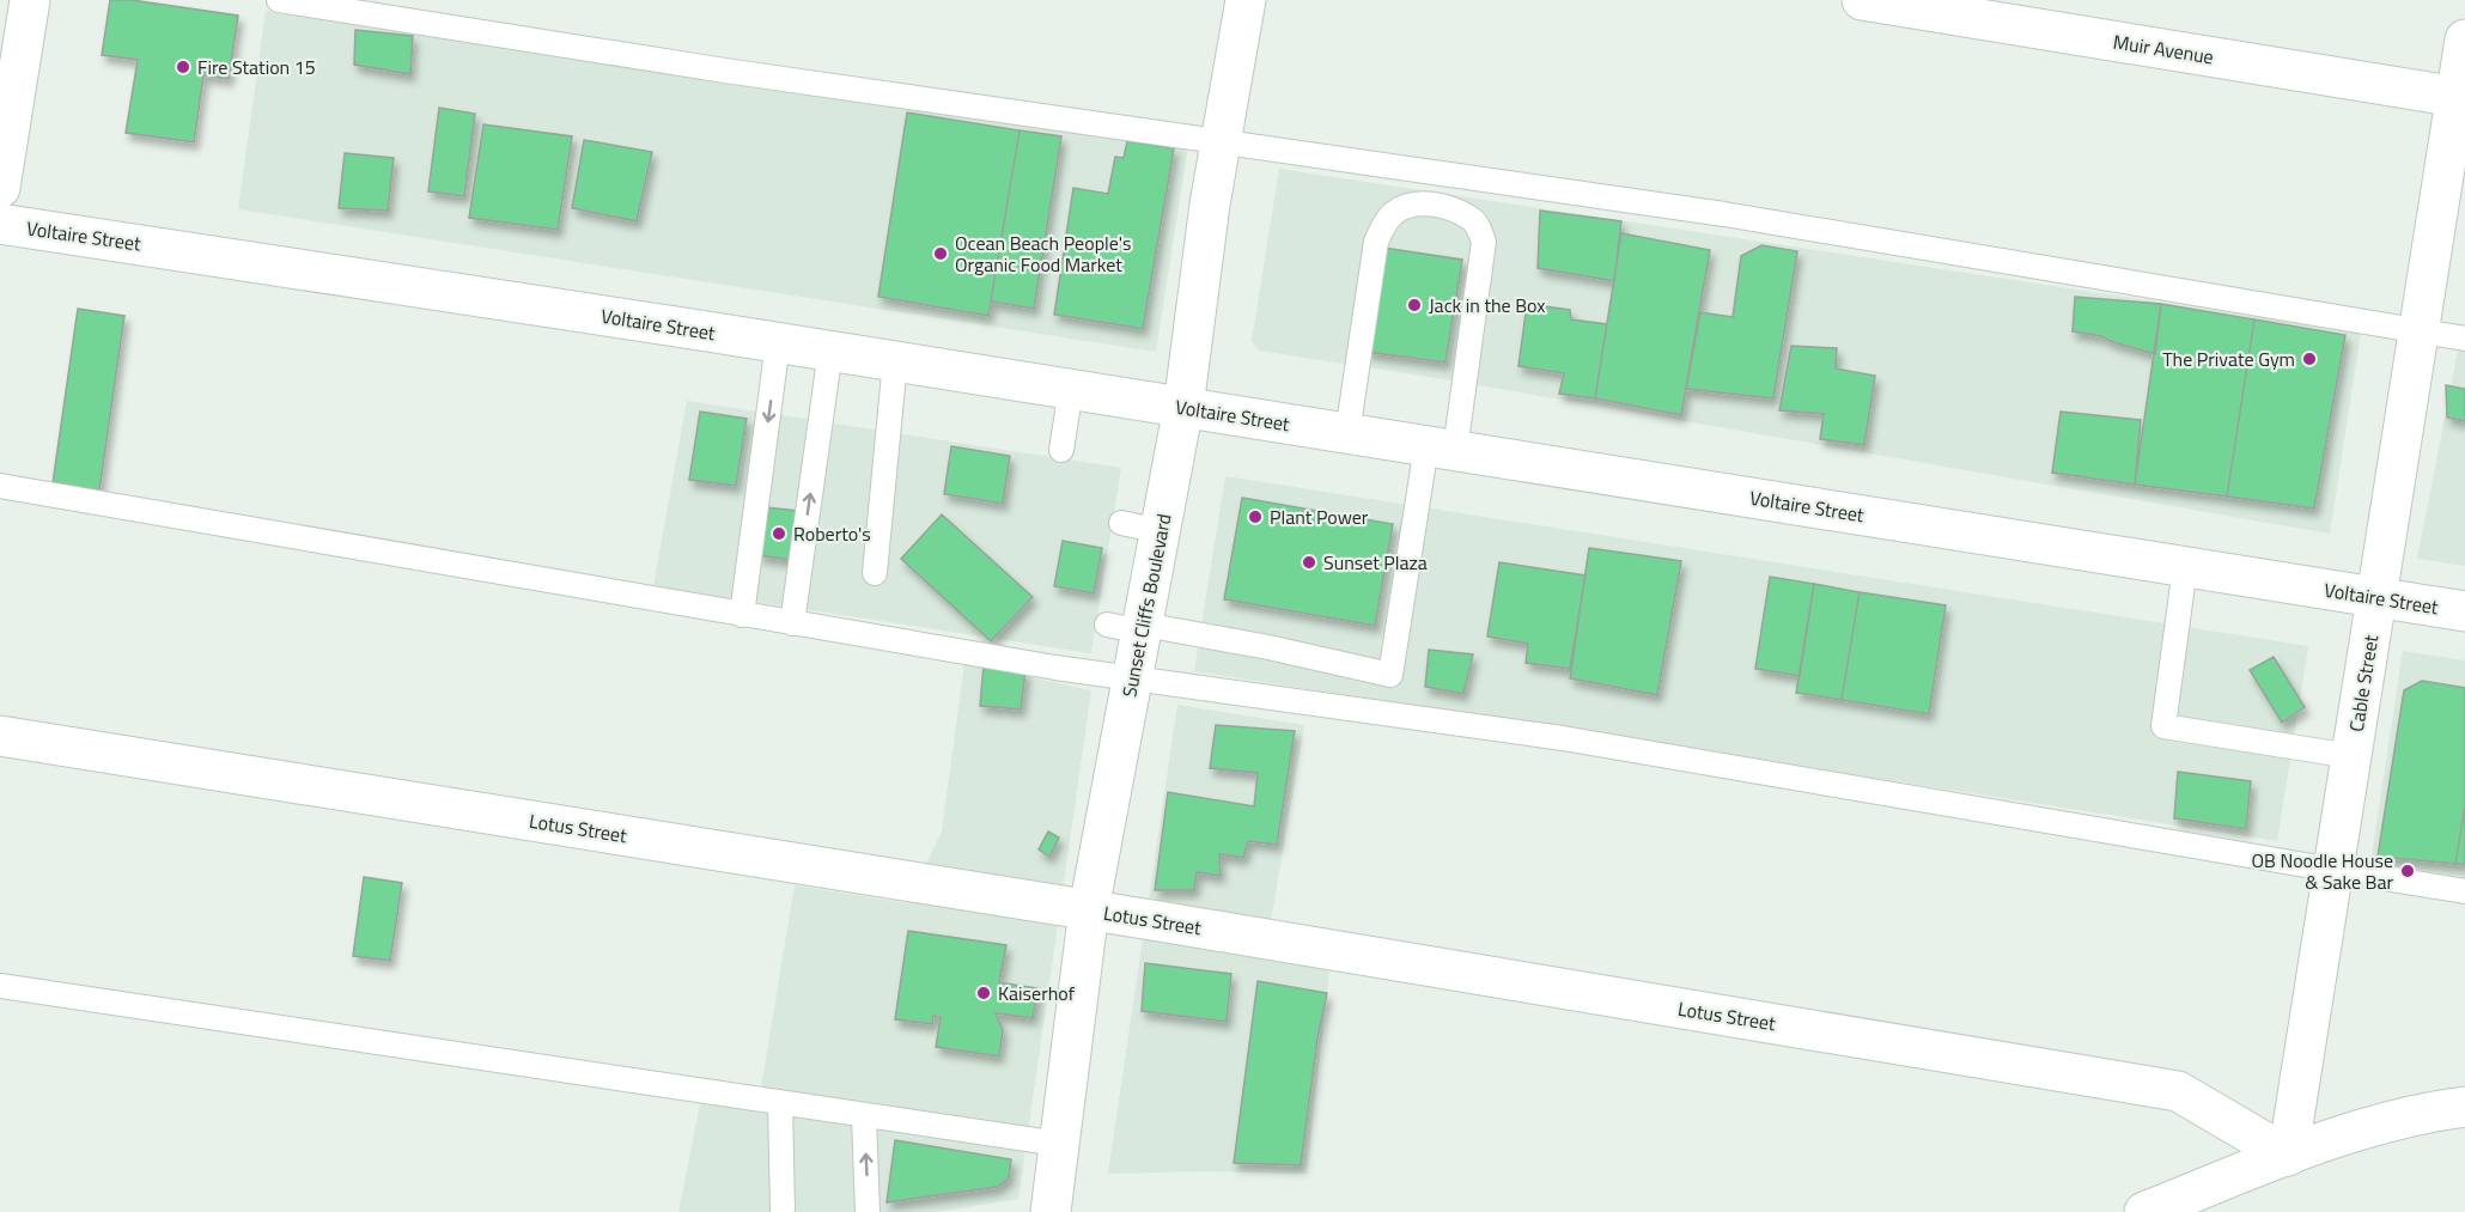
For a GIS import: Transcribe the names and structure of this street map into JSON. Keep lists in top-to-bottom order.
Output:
{
  "streets": {
    "street": [
      "Muir Avenue",
      "Voltaire Street",
      "Sunset Cliffs Boulevard",
      "Cable Street",
      "Lotus Street"
    ]
  },
  "crossings": [
    ["Muir Avenue", "Cable Street"],
    ["Voltaire Street", "Sunset Cliffs Boulevard"],
    ["Voltaire Street", "Cable Street"],
    ["Sunset Cliffs Boulevard", "Lotus Street"],
    ["Cable Street", "Lotus Street"]
  ],
  "places": [
    "Fire Station 15",
    "Ocean Beach People's Organic Food Market",
    "Jack in the Box",
    "The Private Gym",
    "Plant Power",
    "Roberto's",
    "Sunset Plaza",
    "OB Noodle House & Sake Bar",
    "Kaiserhof"
  ]
}
